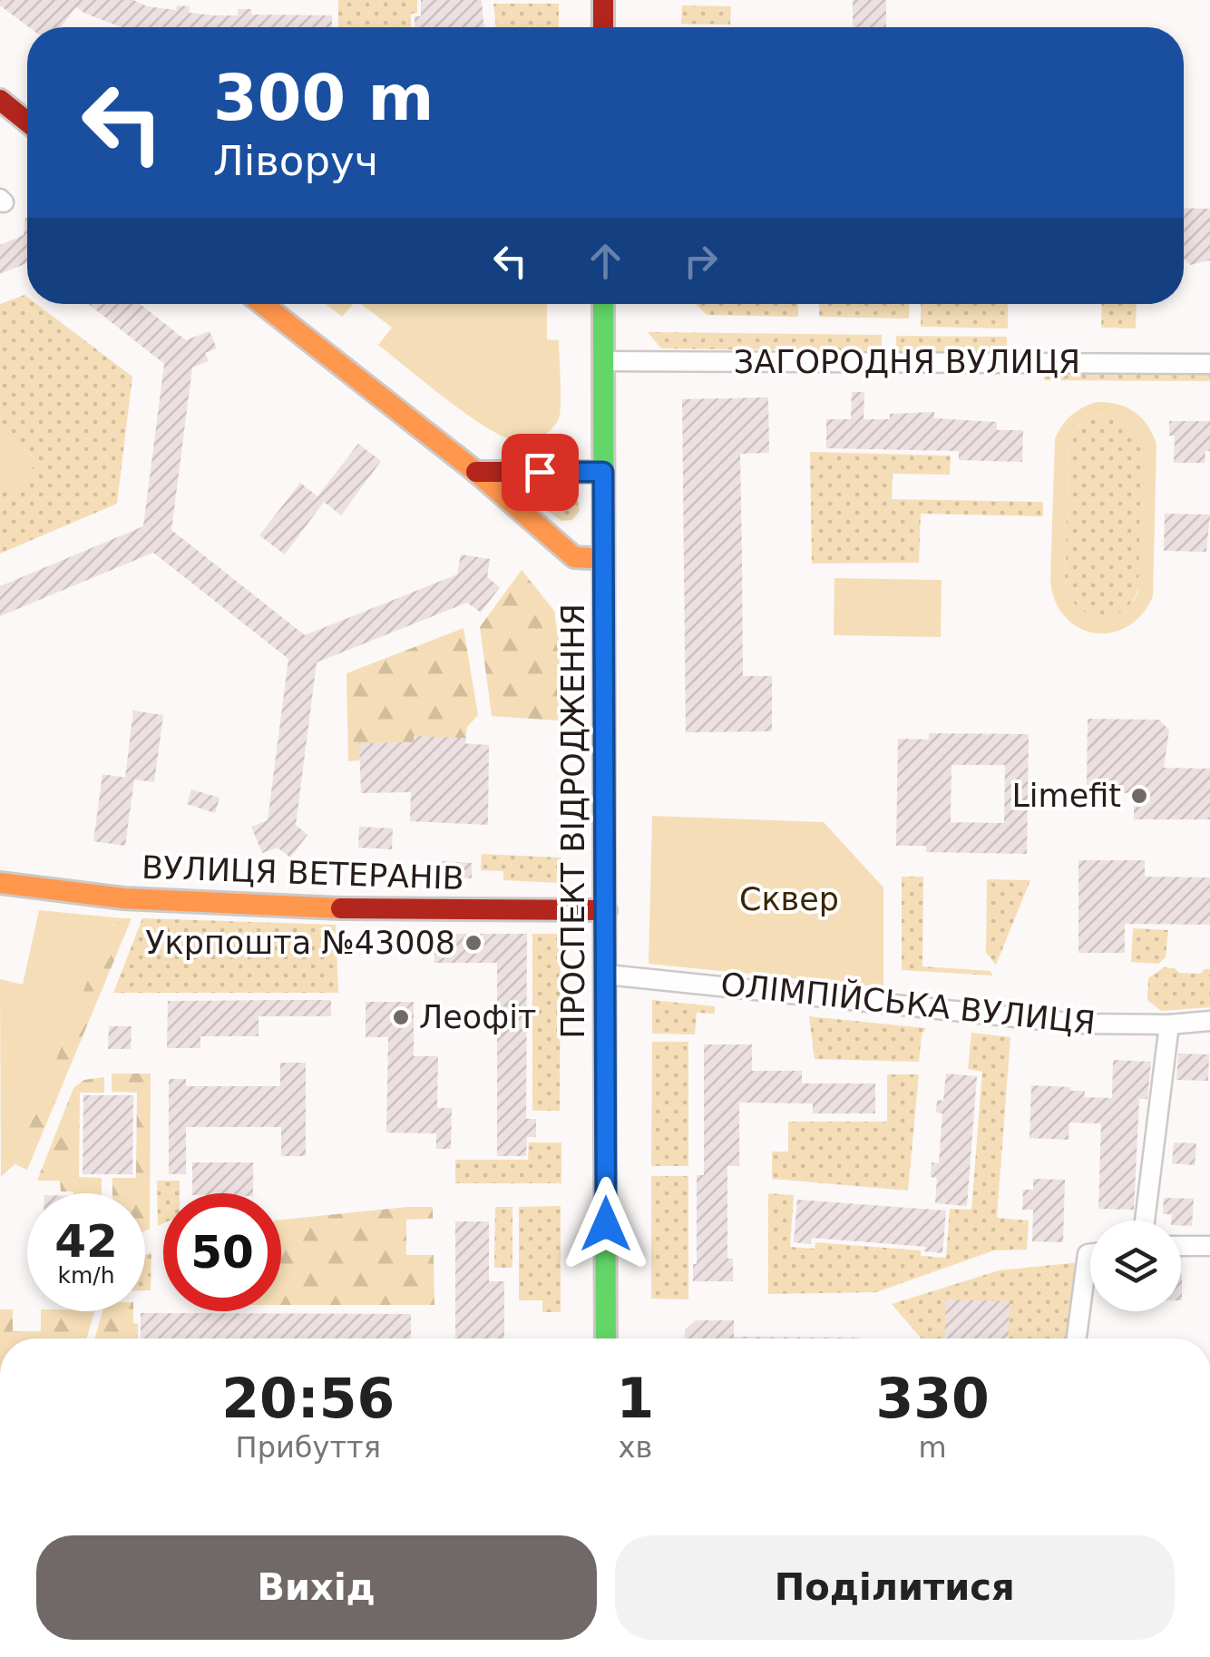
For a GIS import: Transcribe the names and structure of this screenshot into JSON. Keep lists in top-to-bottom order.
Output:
{
  "streets": {
    "street": [
      "ЗАГОРОДНЯ ВУЛИЦЯ",
      "ПРОСПЕКТ ВІДРОДЖЕННЯ",
      "ВУЛИЦЯ ВЕТЕРАНІВ",
      "ОЛІМПІЙСЬКА ВУЛИЦЯ"
    ]
  },
  "crossings": [
    ["ЗАГОРОДНЯ ВУЛИЦЯ", "ПРОСПЕКТ ВІДРОДЖЕННЯ"],
    ["ПРОСПЕКТ ВІДРОДЖЕННЯ", "ВУЛИЦЯ ВЕТЕРАНІВ"],
    ["ПРОСПЕКТ ВІДРОДЖЕННЯ", "ОЛІМПІЙСЬКА ВУЛИЦЯ"]
  ],
  "parks": ["Сквер"],
  "places": ["Limefit", "Укрпошта №43008", "Леофіт"],
  "page": {
    "turn": ["300 m", "Ліворуч"],
    "speed": "42 km/h",
    "limit": "50",
    "eta": [
      "20:56",
      "Прибуття",
      "1",
      "хв",
      "330",
      "m"
    ],
    "buttons": ["Вихід", "Поділитися"]
  }
}
